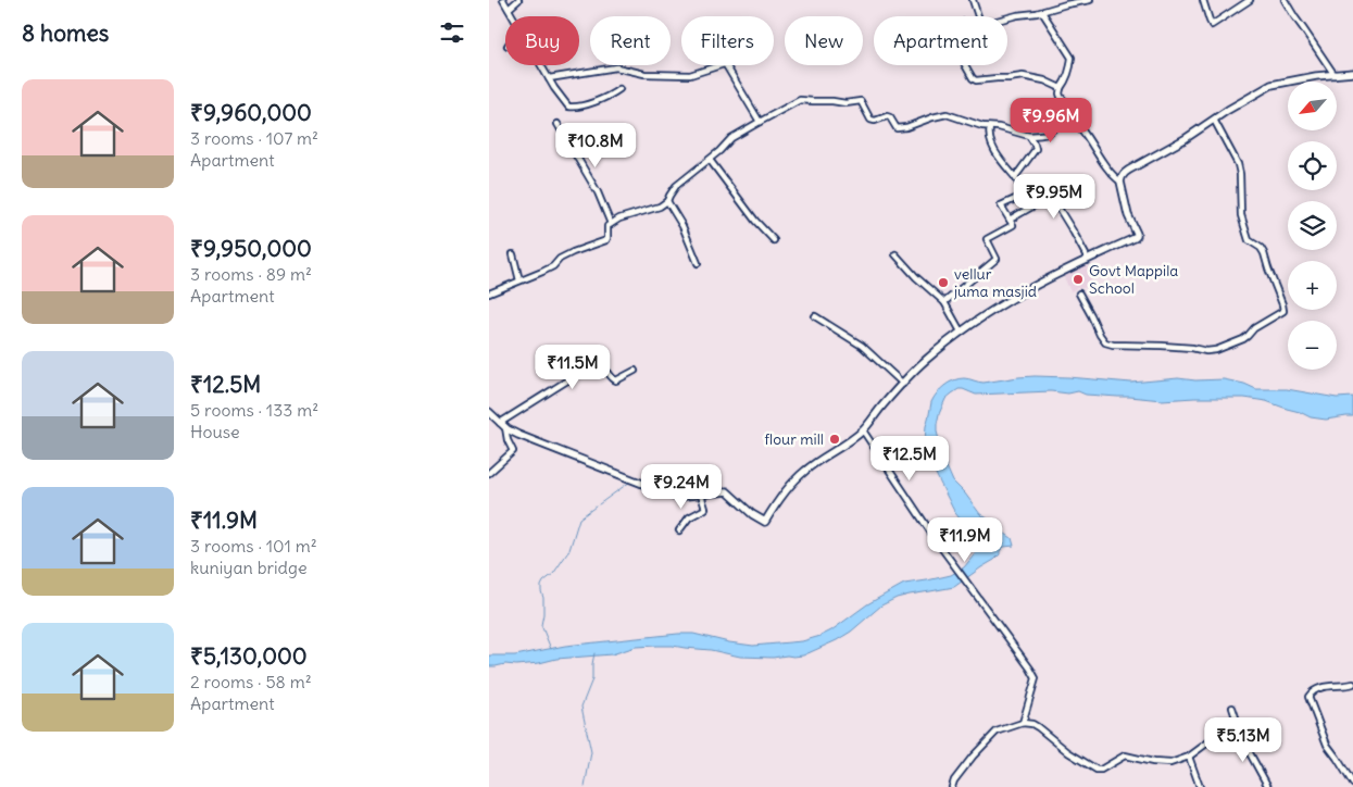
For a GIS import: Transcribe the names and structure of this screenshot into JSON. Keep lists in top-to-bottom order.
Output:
{
  "places": ["Govt Mappila School", "vellur juma masjid", "flour mill"],
  "north": "bottom left",
  "page": {
    "heading": "8 homes",
    "chip": [
      "Buy",
      "Rent",
      "Filters",
      "New",
      "Apartment"
    ],
    "list": [
      {
        "name": "₹9,960,000",
        "note": "3 rooms · 107 m² · Apartment"
      },
      {
        "name": "₹9,950,000",
        "note": "3 rooms · 89 m² · Apartment"
      },
      {
        "name": "₹12.5M",
        "note": "5 rooms · 133 m² · House"
      },
      {
        "name": "₹11.9M",
        "note": "3 rooms · 101 m² · kuniyan bridge"
      },
      {
        "name": "₹5,130,000",
        "note": "2 rooms · 58 m² · Apartment"
      }
    ],
    "map_buttons": ["+", "−"],
    "price": [
      "₹9.96M",
      "₹10.8M",
      "₹9.95M",
      "₹11.5M",
      "₹12.5M",
      "₹9.24M",
      "₹11.9M",
      "₹5.13M"
    ]
  }
}
